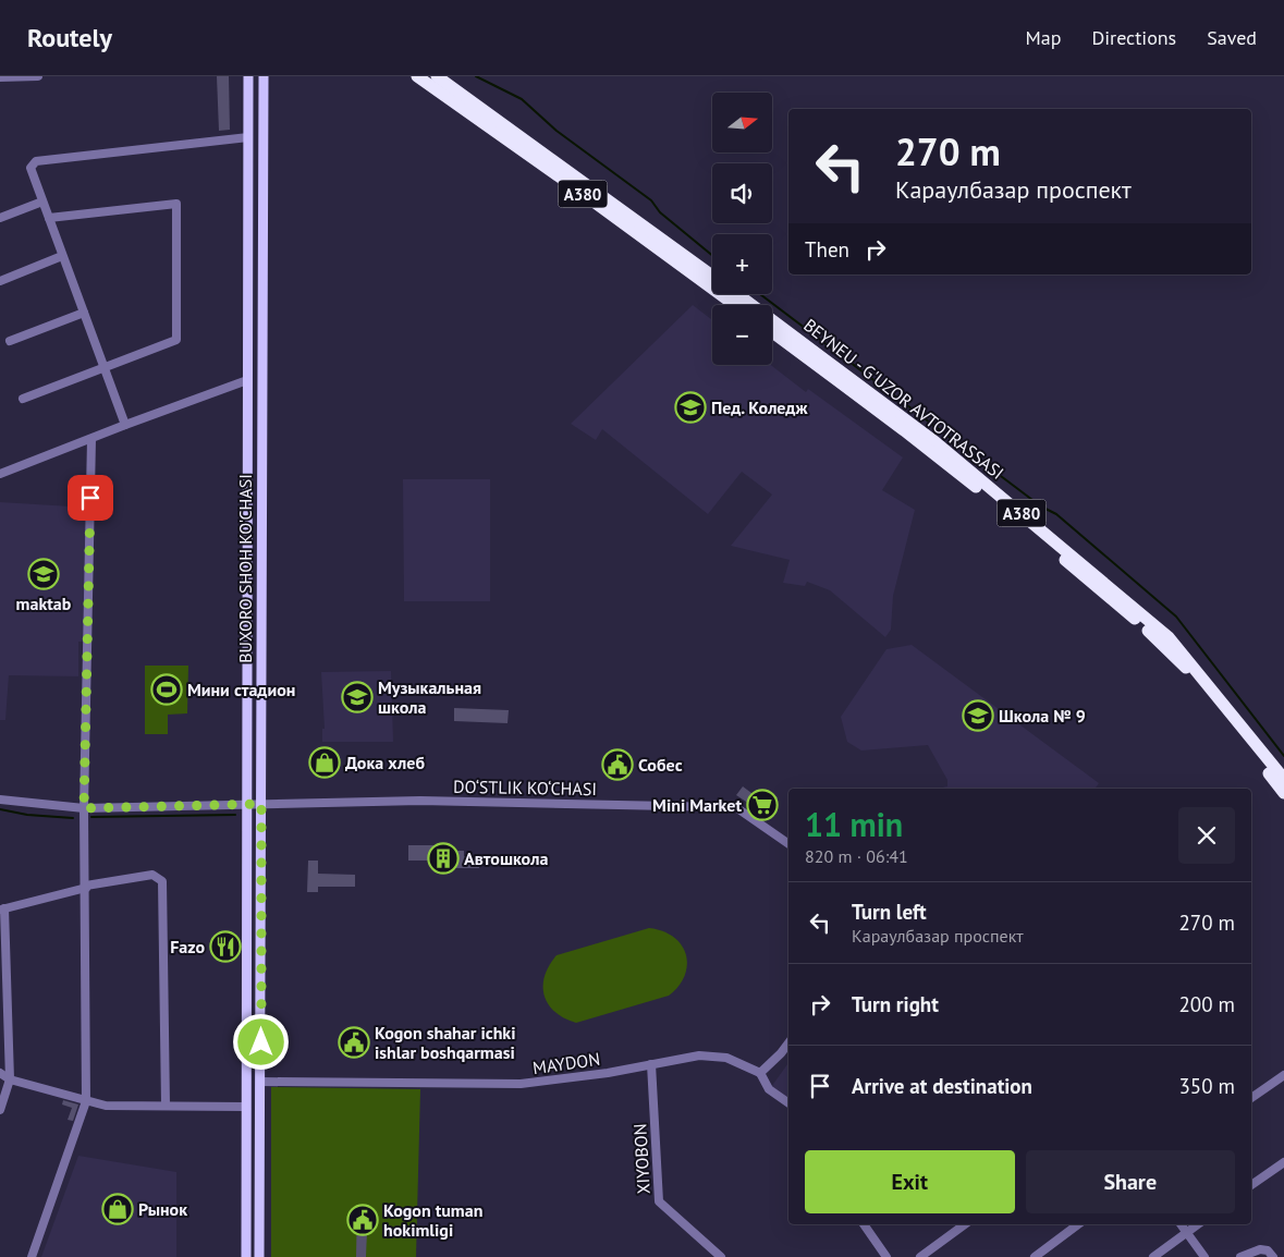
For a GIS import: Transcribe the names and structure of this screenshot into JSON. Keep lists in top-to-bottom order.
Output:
{
  "streets": {
    "highway": ["A380", "BEYNEU - G'UZOR AVTOTRASSASI"],
    "main road": ["BUXORO SHOH KO'CHASI"],
    "street": ["DO‘STLIK KO‘CHASI", "MAYDON", "XIYOBON"]
  },
  "crossings": [
    ["BUXORO SHOH KO'CHASI", "DO‘STLIK KO‘CHASI"],
    ["BUXORO SHOH KO'CHASI", "MAYDON"],
    ["MAYDON", "XIYOBON"]
  ],
  "places": {
    "school or university": [
      "Пед. Коледж",
      "maktab",
      "Музыкальная школа",
      "Школа № 9"
    ],
    "sports": ["Мини стадион"],
    "shop": ["Дока хлеб", "Рынок"],
    "public building": ["Собеc", "Kogon shahar ichki ishlar boshqarmasi", "Kogon tuman hokimligi"],
    "supermarket": ["Mini Market"],
    "building": ["Автошкола"],
    "restaurant": ["Fazo"]
  },
  "north": "right",
  "page": {
    "header": "Routely",
    "nav": ["Map", "Directions", "Saved"],
    "map_buttons": ["+", "−"],
    "turn": ["270 m", "Караулбазар проспект"],
    "then": "Then",
    "heading": ["11 min", "820 m · 06:41"],
    "list": [
      {
        "name": "Turn left",
        "note": "Караулбазар проспект",
        "value": "270 m"
      },
      {
        "name": "Turn right",
        "value": "200 m"
      },
      {
        "name": "Arrive at destination",
        "value": "350 m"
      }
    ],
    "buttons": ["Exit", "Share"]
  }
}
